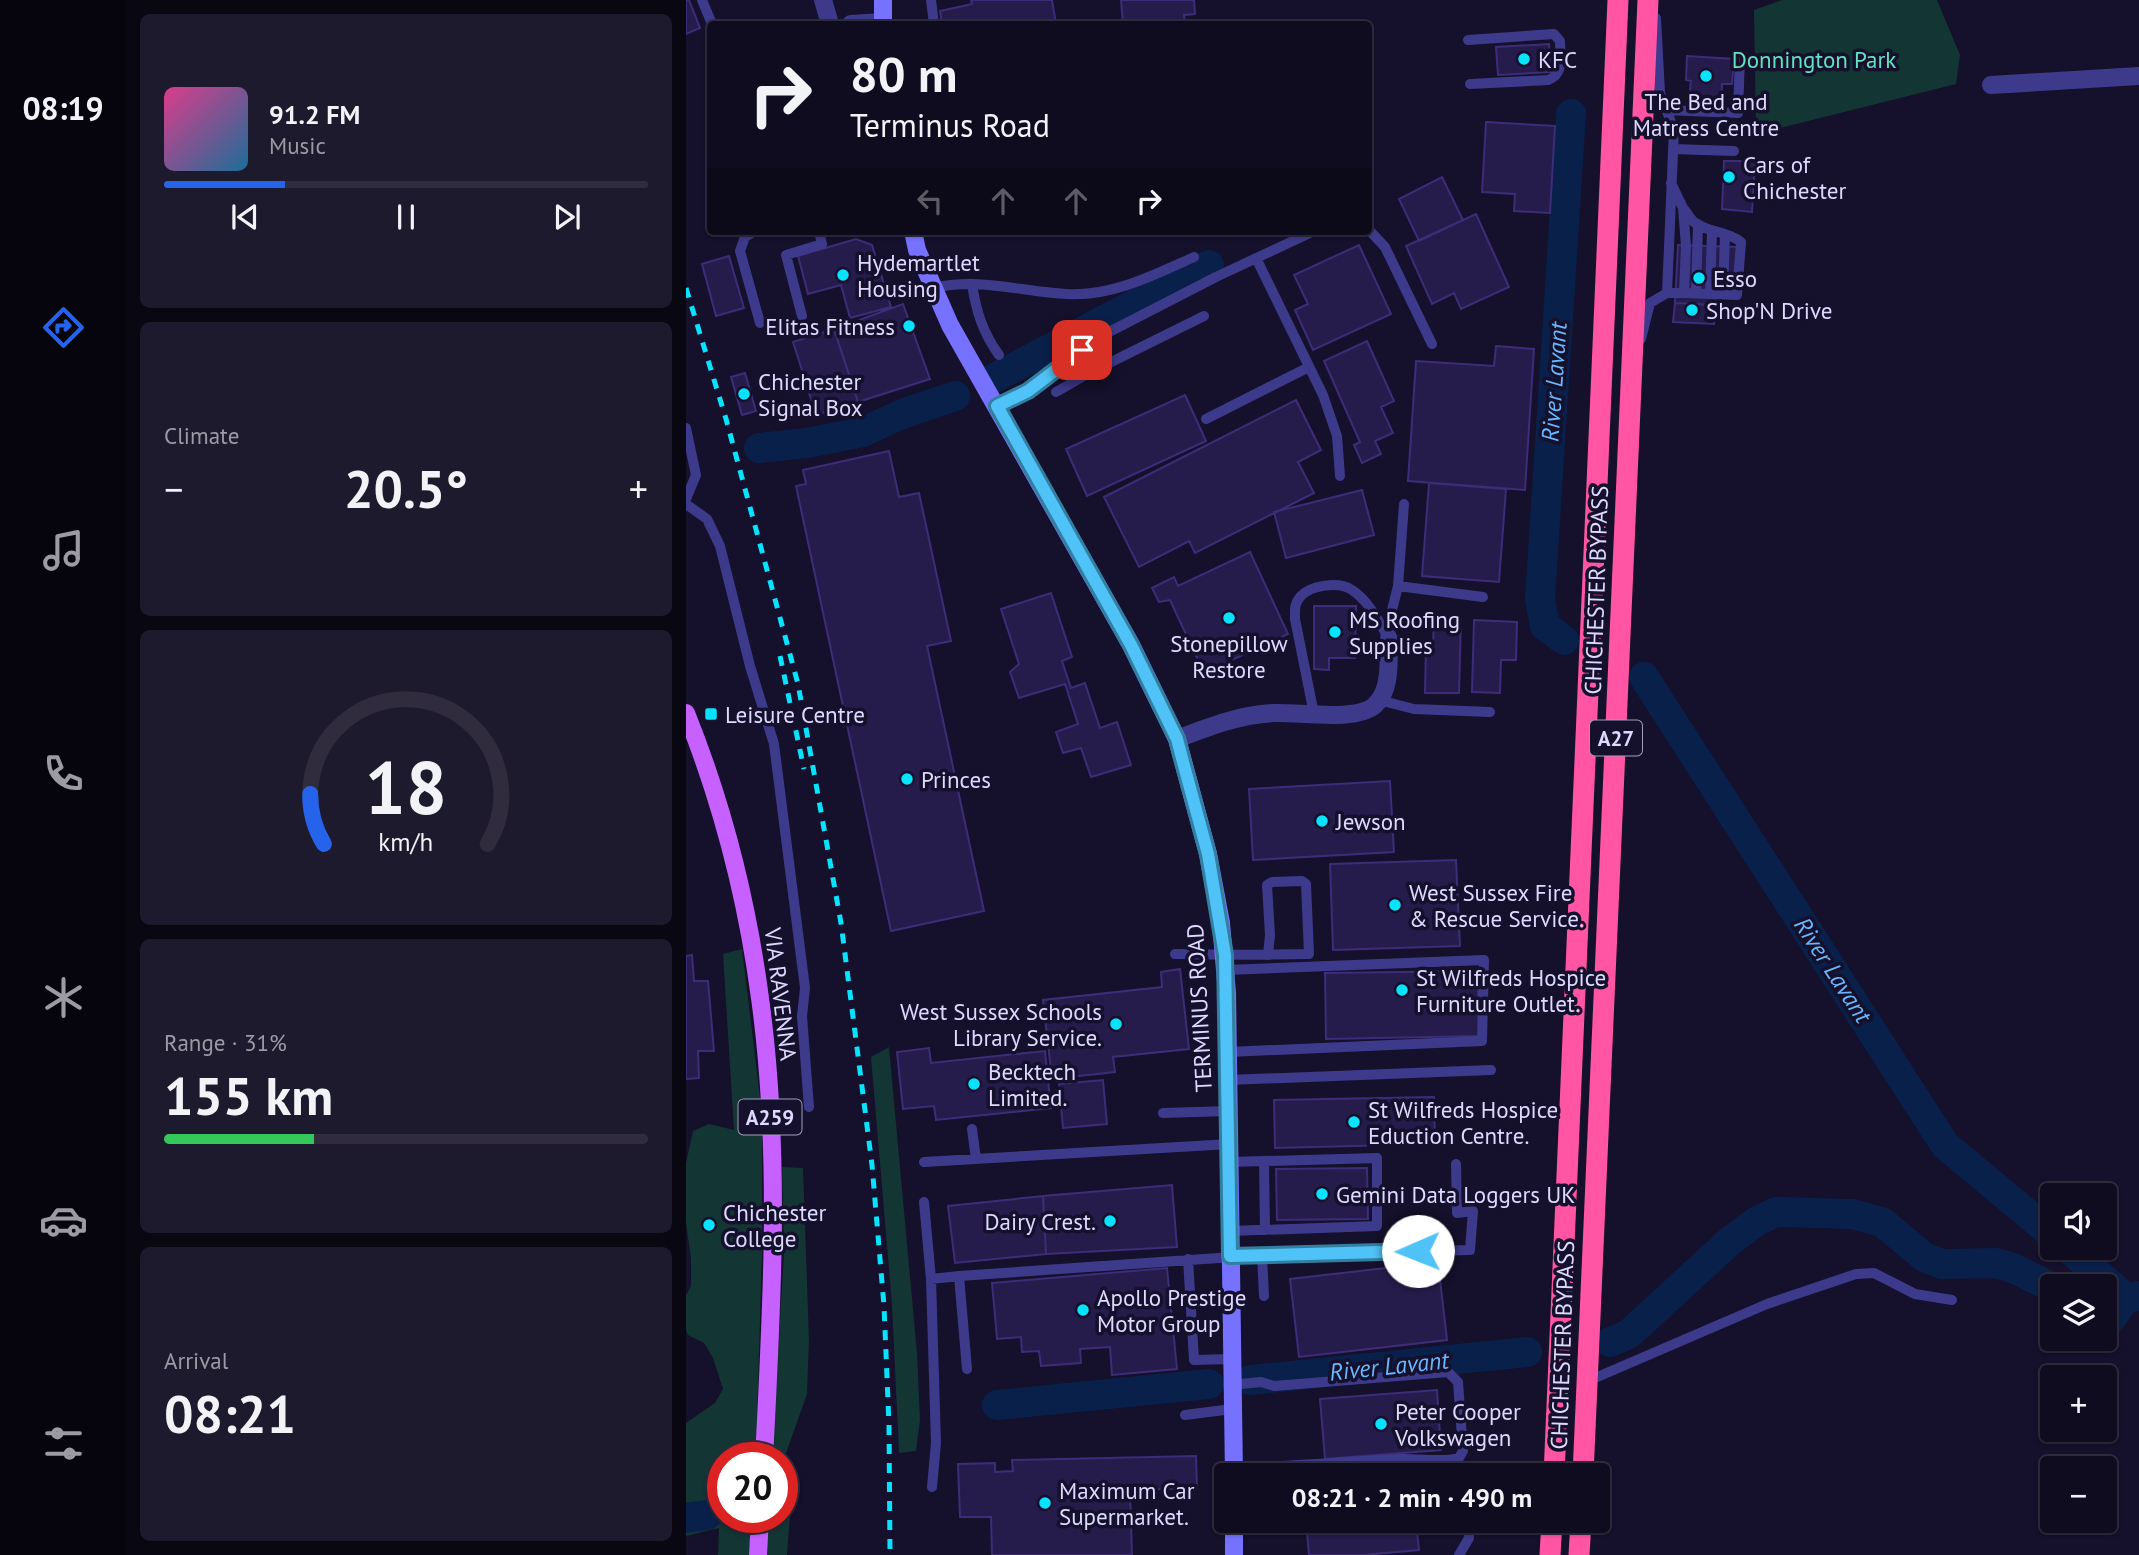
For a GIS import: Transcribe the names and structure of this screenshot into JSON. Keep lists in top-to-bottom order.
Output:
{
  "streets": {
    "highway": ["CHICHESTER BYPASS", "A27"],
    "main road": ["VIA RAVENNA", "A259"],
    "street": ["TERMINUS ROAD"]
  },
  "water": ["River Lavant"],
  "parks": ["Donnington Park"],
  "places": {
    "other": [
      "KFC",
      "The Bed and Matress Centre",
      "Cars of Chichester",
      "Hydemartlet Housing",
      "Esso",
      "Shop'N Drive",
      "Elitas Fitness",
      "Chichester Signal Box",
      "Stonepillow Restore",
      "MS Roofing Supplies",
      "Princes",
      "Jewson",
      "West Sussex Fire & Rescue Service.",
      "St Wilfreds Hospice Furniture Outlet.",
      "West Sussex Schools Library Service.",
      "Becktech Limited.",
      "St Wilfreds Hospice Eduction Centre.",
      "Gemini Data Loggers UK",
      "Dairy Crest.",
      "Chichester College",
      "Apollo Prestige Motor Group",
      "Peter Cooper Volkswagen",
      "Maximum Car Supermarket."
    ],
    "transit": ["Leisure Centre"]
  },
  "page": {
    "tabs": "08:19",
    "turn": ["80 m", "Terminus Road"],
    "song": ["91.2 FM", "Music"],
    "tile": [
      "Climate",
      ["Range · 31%", "155 km"],
      ["Arrival", "08:21"]
    ],
    "heat": ["−", "20.5°", "+"],
    "map_buttons": ["+", "−"],
    "limit": "20",
    "trip": "08:21 · 2 min · 490 m",
    "gauge": ["18", "km/h"]
  }
}
